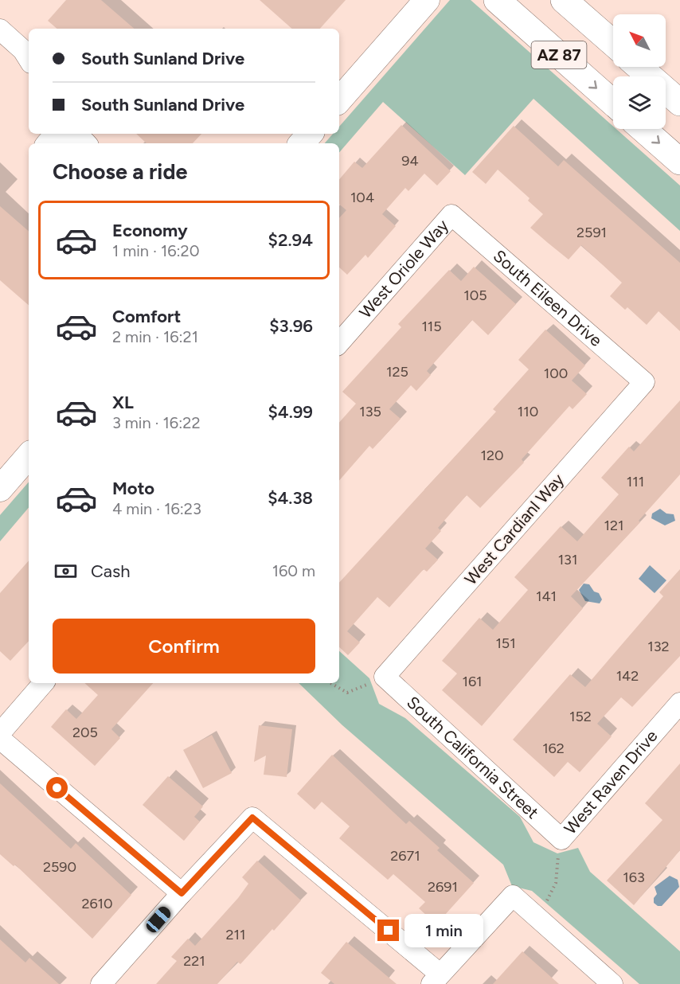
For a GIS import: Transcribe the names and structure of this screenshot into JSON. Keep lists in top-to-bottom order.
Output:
{
  "streets": {
    "main road": ["AZ 87"],
    "street": [
      "West Oriole Way",
      "South Eileen Drive",
      "West Cardianl Way",
      "South California Street",
      "West Raven Drive"
    ]
  },
  "crossings": [
    ["West Oriole Way", "South Eileen Drive"],
    ["South Eileen Drive", "West Cardianl Way"],
    ["West Cardianl Way", "South California Street"],
    ["South California Street", "West Raven Drive"]
  ],
  "house_numbers": [
    "94",
    "104",
    "2591",
    "105",
    "115",
    "125",
    "100",
    "135",
    "110",
    "120",
    "111",
    "121",
    "131",
    "141",
    "151",
    "132",
    "142",
    "161",
    "152",
    "205",
    "162",
    "2671",
    "2590",
    "163",
    "2691",
    "2610",
    "211",
    "221"
  ],
  "north": "top left",
  "page": {
    "banner": ["South Sunland Drive", "South Sunland Drive"],
    "heading": "Choose a ride",
    "list": [
      {
        "name": "Economy",
        "note": "1 min · 16:20",
        "value": "$2.94"
      },
      {
        "name": "Comfort",
        "note": "2 min · 16:21",
        "value": "$3.96"
      },
      {
        "name": "XL",
        "note": "3 min · 16:22",
        "value": "$4.99"
      },
      {
        "name": "Moto",
        "note": "4 min · 16:23",
        "value": "$4.38"
      }
    ],
    "pay": ["Cash", "160 m"],
    "buttons": "Confirm",
    "bubble": "1 min"
  }
}
